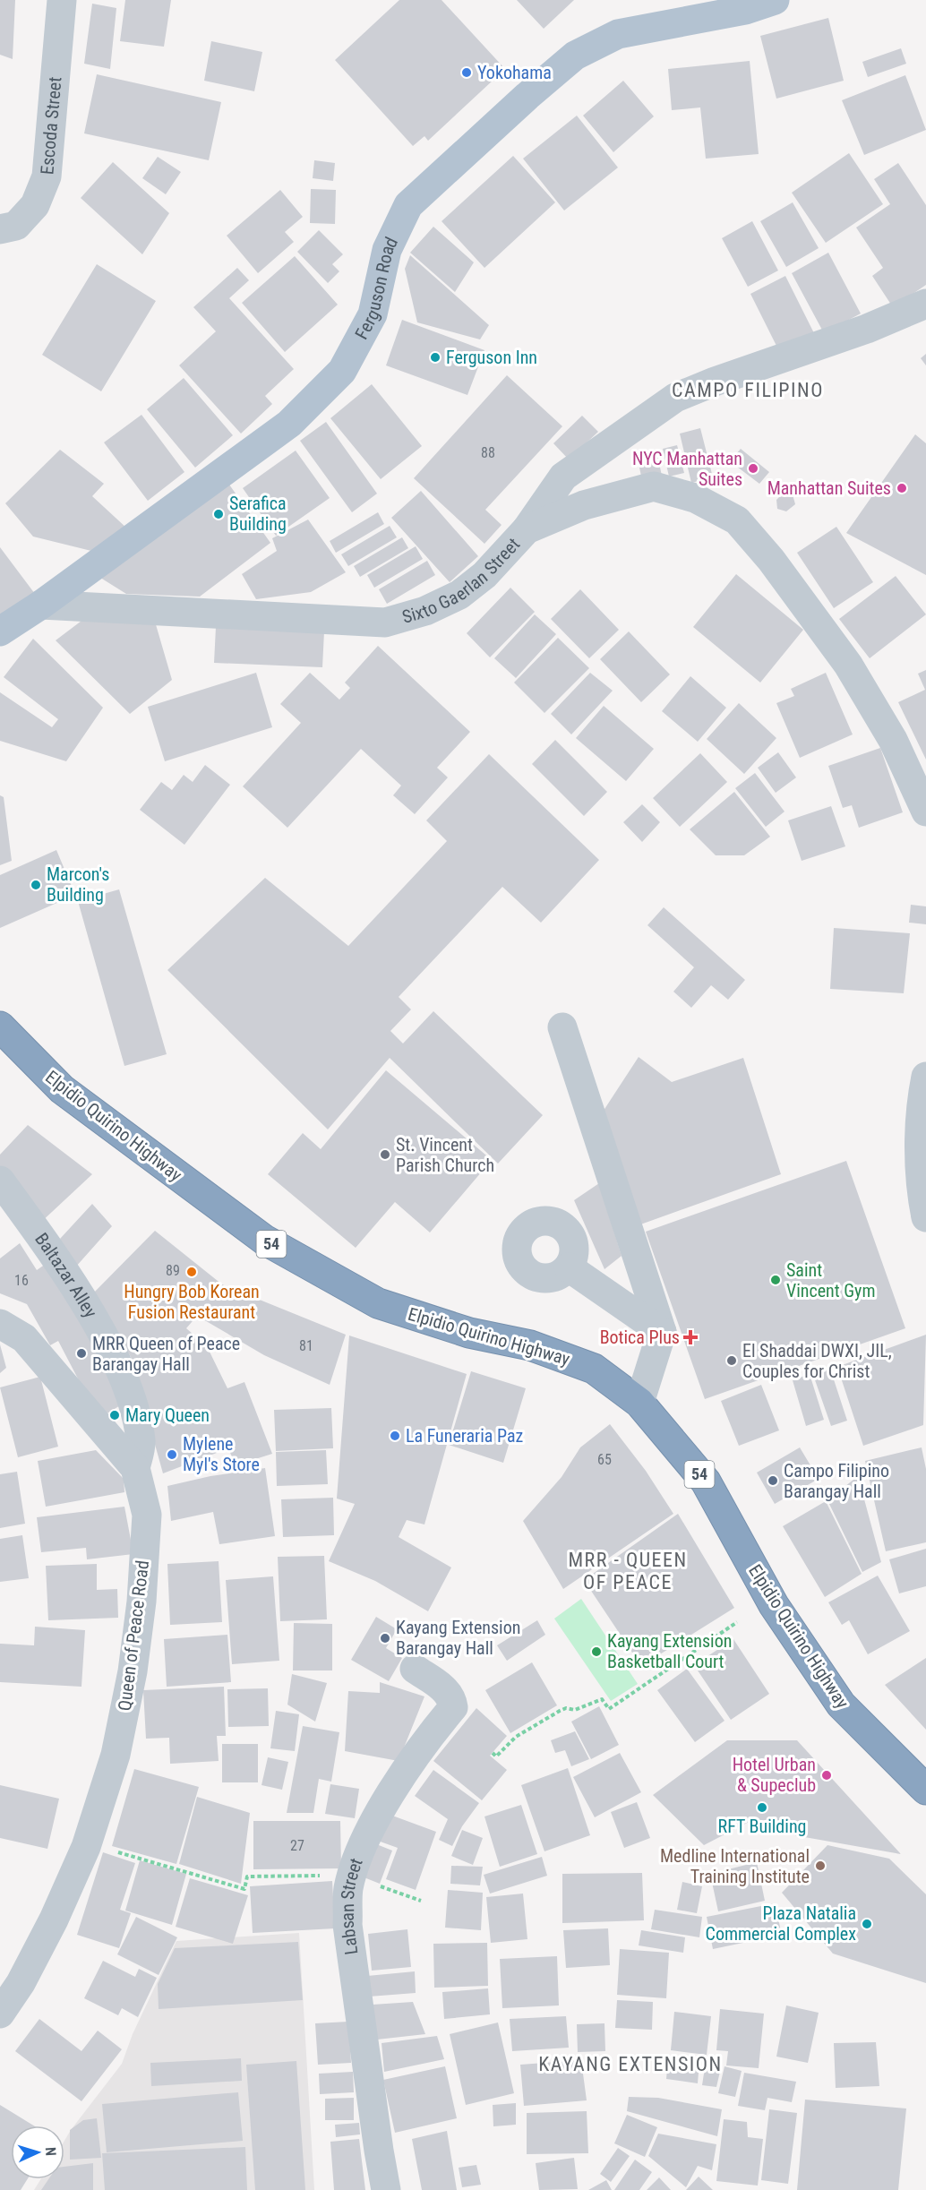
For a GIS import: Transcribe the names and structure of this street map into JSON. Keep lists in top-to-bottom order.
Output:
{
  "streets": {
    "highway": ["Elpidio Quirino Highway", "54"],
    "main road": ["Ferguson Road"],
    "street": [
      "Escoda Street",
      "Sixto Gaerlan Street",
      "Baltazar Alley",
      "Queen of Peace Road",
      "Labsan Street"
    ]
  },
  "crossings": [
    ["Ferguson Road", "Sixto Gaerlan Street"],
    ["Baltazar Alley", "Queen of Peace Road"]
  ],
  "districts": ["CAMPO FILIPINO", "MRR - QUEEN OF PEACE", "KAYANG EXTENSION"],
  "places": {
    "other": [
      "Yokohama",
      "Ferguson Inn",
      "NYC Manhattan Suites",
      "Manhattan Suites",
      "Serafica Building",
      "Marcon's Building",
      "St. Vincent Parish Church",
      "Hungry Bob Korean Fusion Restaurant",
      "Saint Vincent Gym",
      "MRR Queen of Peace Barangay Hall",
      "El Shaddai DWXI, JIL, Couples for Christ",
      "Mary Queen",
      "La Funeraria Paz",
      "Mylene Myl's Store",
      "Campo Filipino Barangay Hall",
      "Kayang Extension Barangay Hall",
      "Kayang Extension Basketball Court",
      "Hotel Urban & Supeclub",
      "RFT Building",
      "Medline International Training Institute",
      "Plaza Natalia Commercial Complex"
    ],
    "health": ["Botica Plus"]
  },
  "house_numbers": [
    "88",
    "89",
    "16",
    "81",
    "65",
    "27"
  ],
  "north": "right"
}
